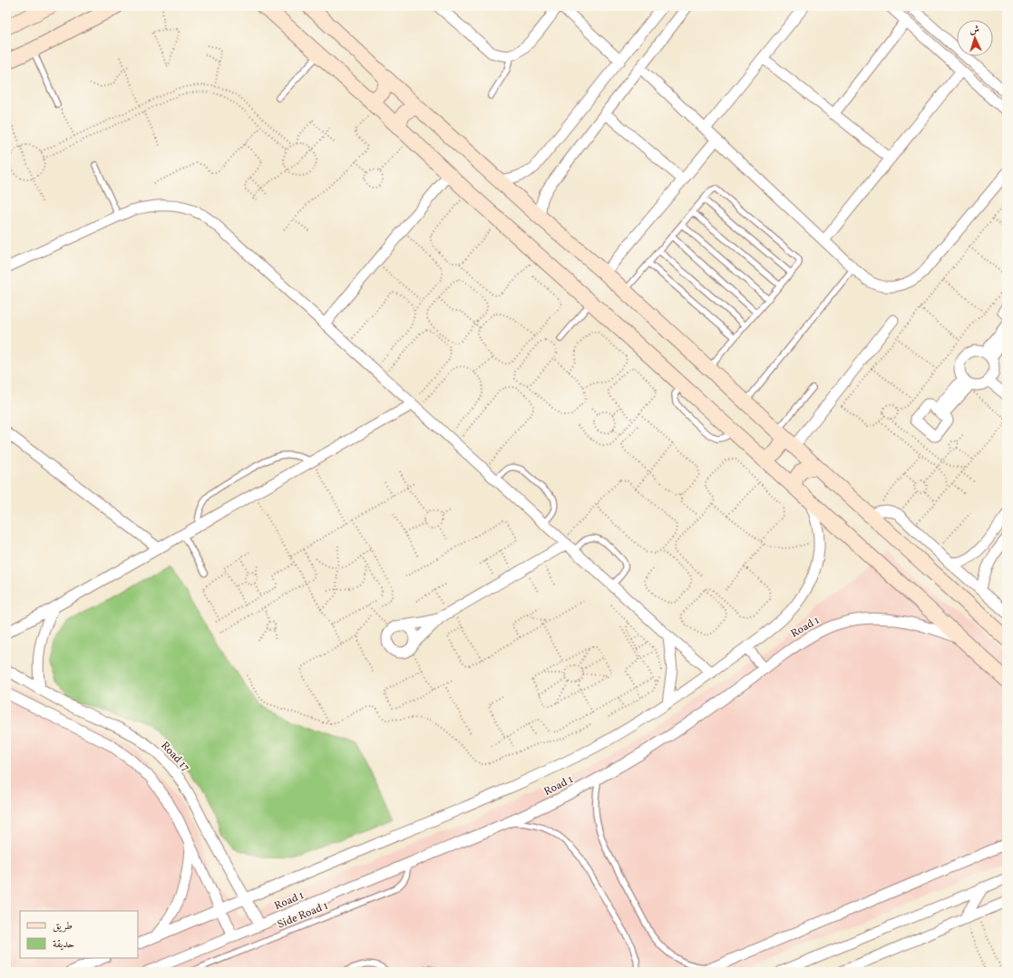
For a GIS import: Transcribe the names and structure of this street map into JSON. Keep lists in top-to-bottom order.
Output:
{
  "streets": {
    "street": ["Road 1", "Road 17"],
    "lane": ["Side Road 1"]
  },
  "crossings": [
    ["Road 1", "Road 17"],
    ["Road 1", "Side Road 1"]
  ],
  "legend": ["طريق", "حديقة"],
  "north": "top"
}
